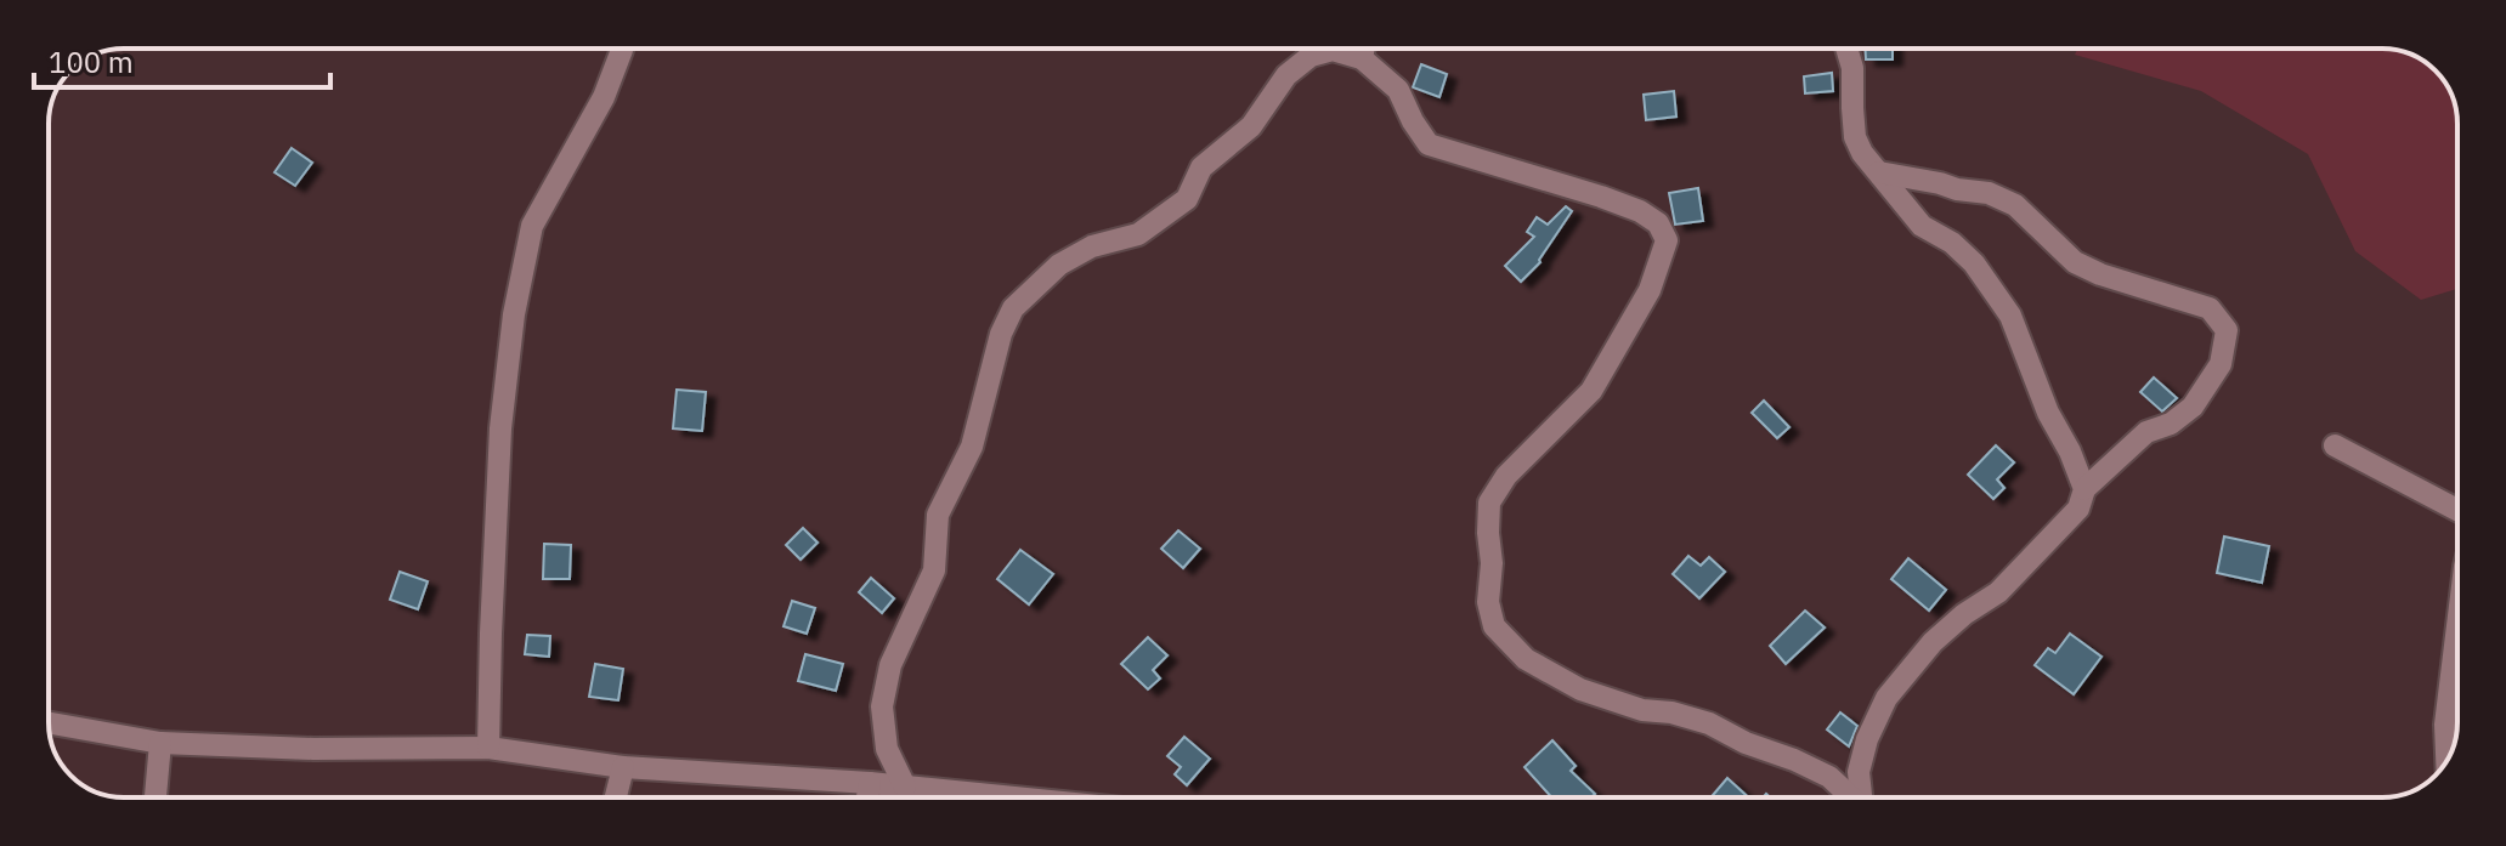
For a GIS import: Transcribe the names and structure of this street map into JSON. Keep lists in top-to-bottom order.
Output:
{
  "scale_bar": "100 m"
}
